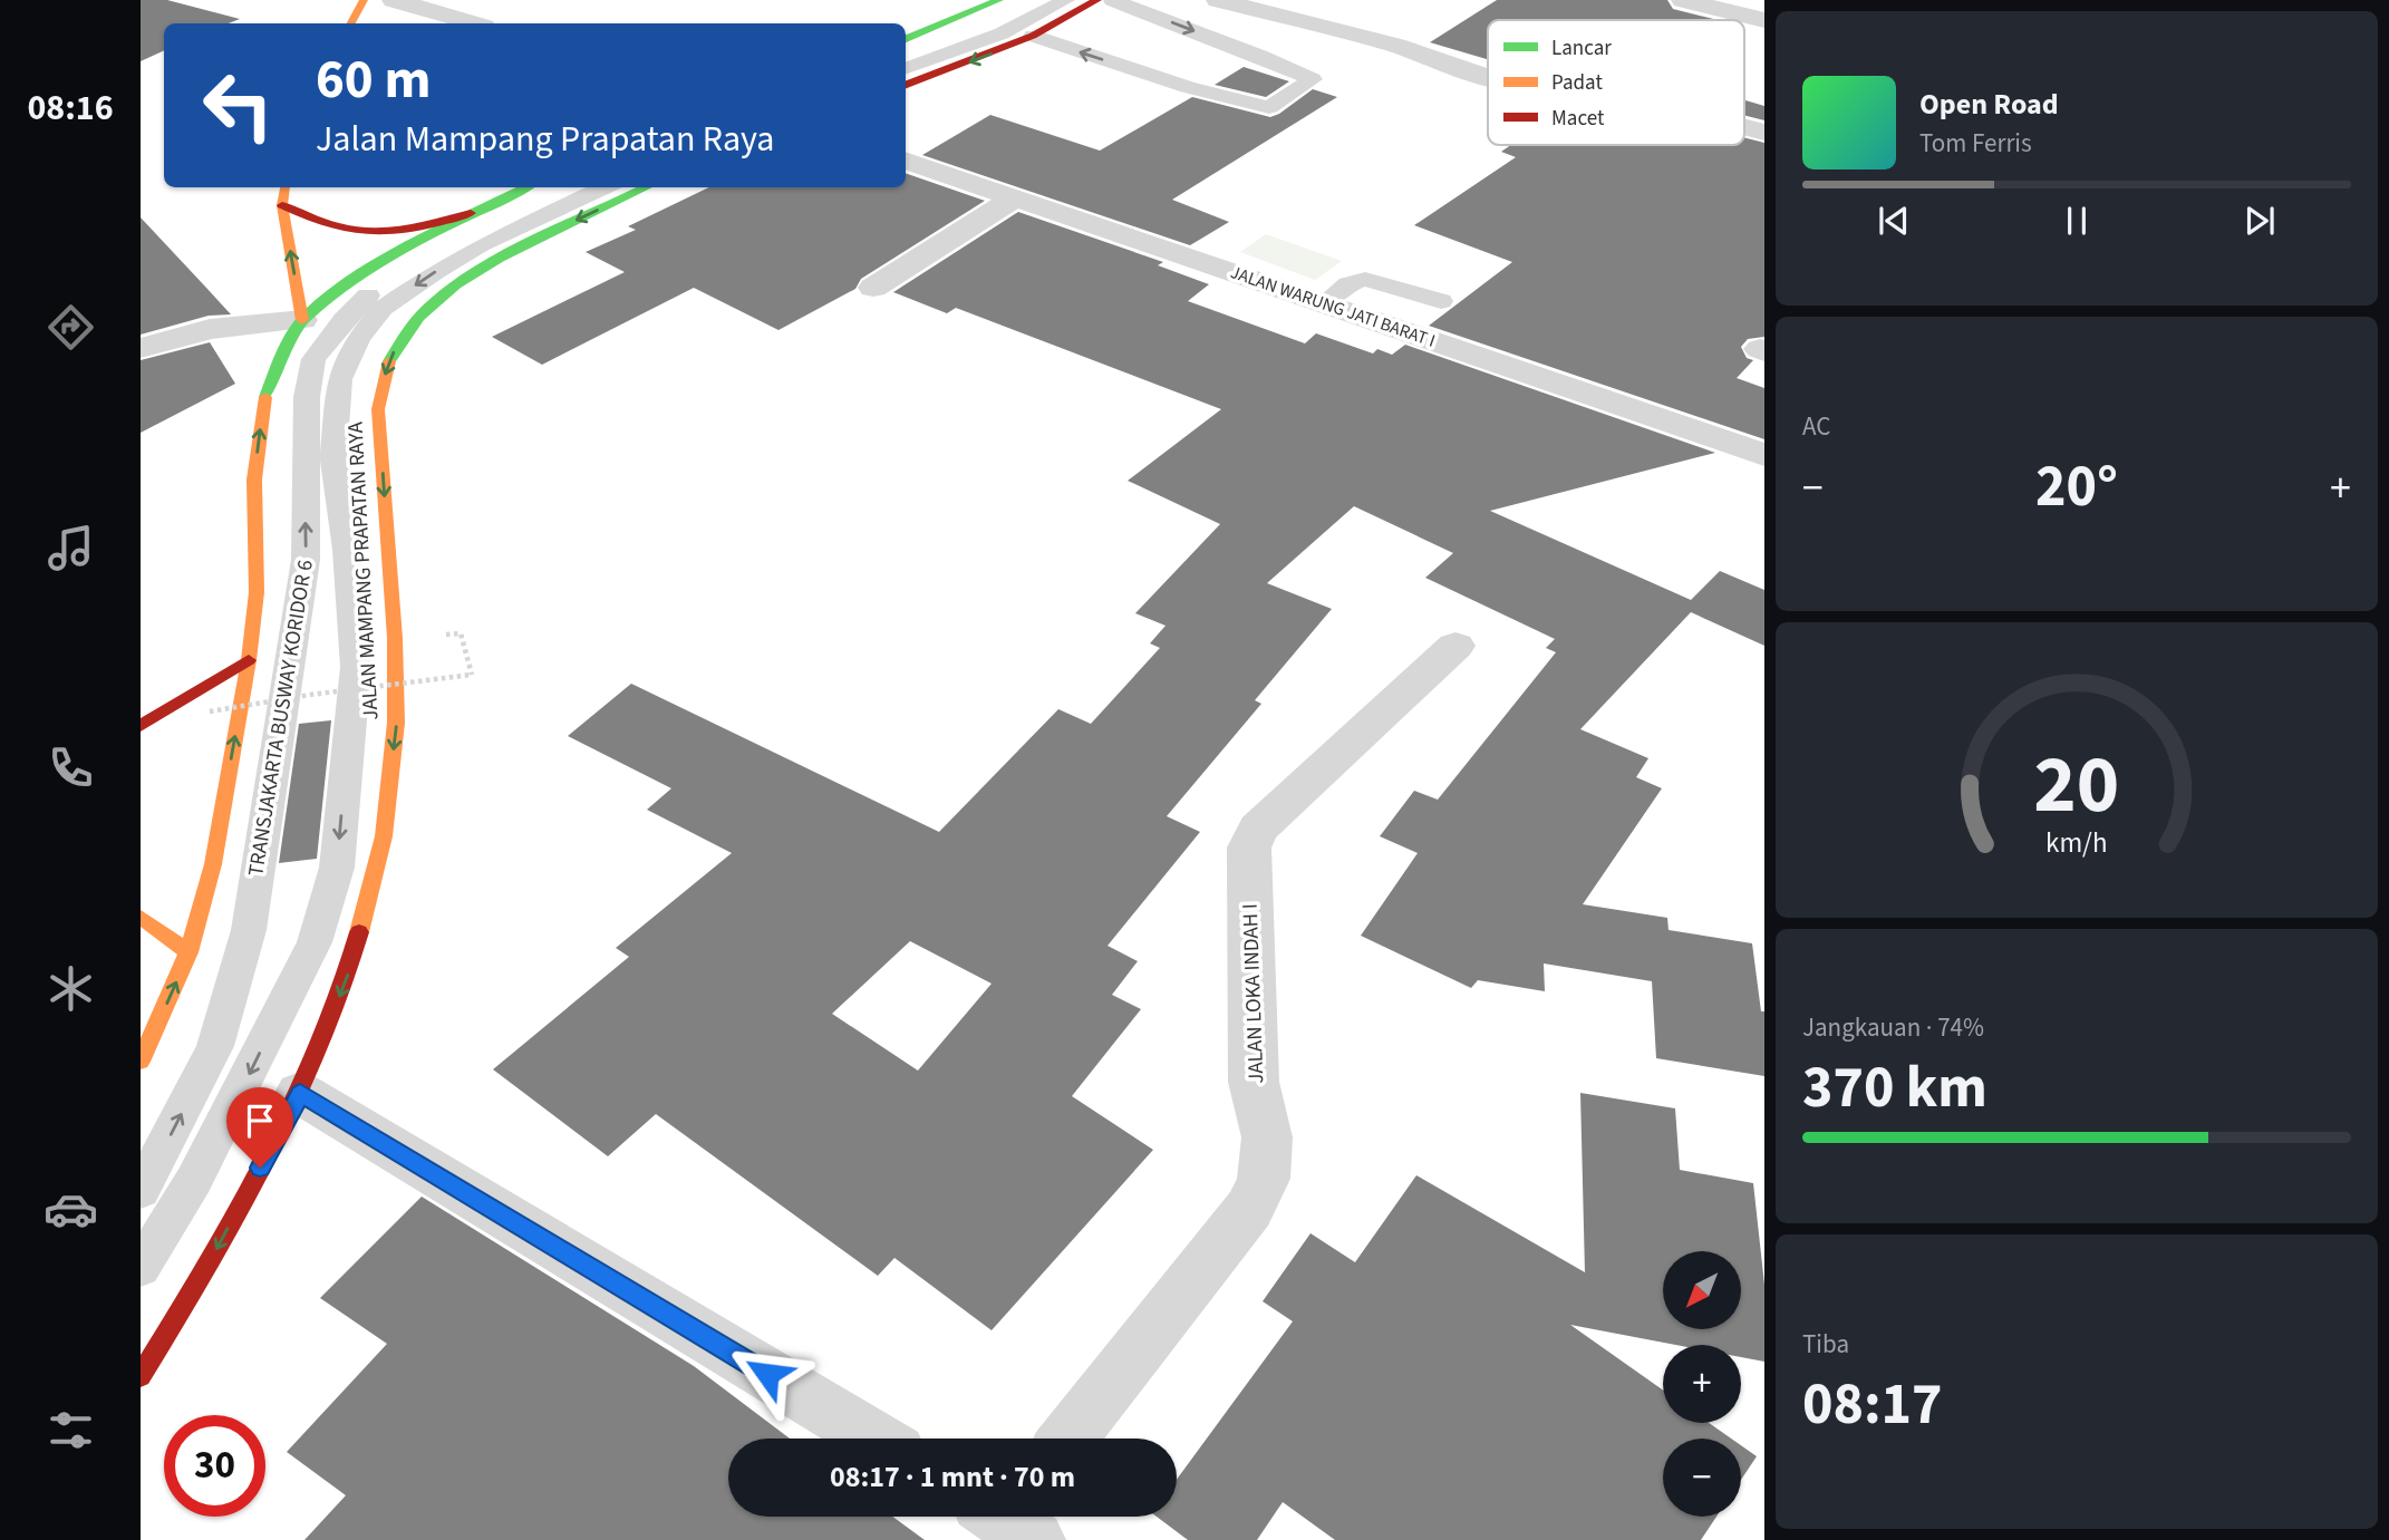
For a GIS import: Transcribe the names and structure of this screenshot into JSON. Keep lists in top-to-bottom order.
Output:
{
  "streets": {
    "main road": ["JALAN MAMPANG PRAPATAN RAYA"],
    "street": ["JALAN WARUNG JATI BARAT I", "JALAN LOKA INDAH I"],
    "lane": ["TRANSJAKARTA BUSWAY KORIDOR 6"]
  },
  "legend": ["Lancar", "Padat", "Macet"],
  "north": "bottom left",
  "page": {
    "tabs": "08:16",
    "turn": ["60 m", "Jalan Mampang Prapatan Raya"],
    "song": ["Open Road", "Tom Ferris"],
    "tile": [
      "AC",
      ["Jangkauan · 74%", "370 km"],
      ["Tiba", "08:17"]
    ],
    "heat": ["−", "20°", "+"],
    "map_buttons": ["+", "−"],
    "limit": "30",
    "trip": "08:17 · 1 mnt · 70 m",
    "gauge": ["20", "km/h"]
  }
}
